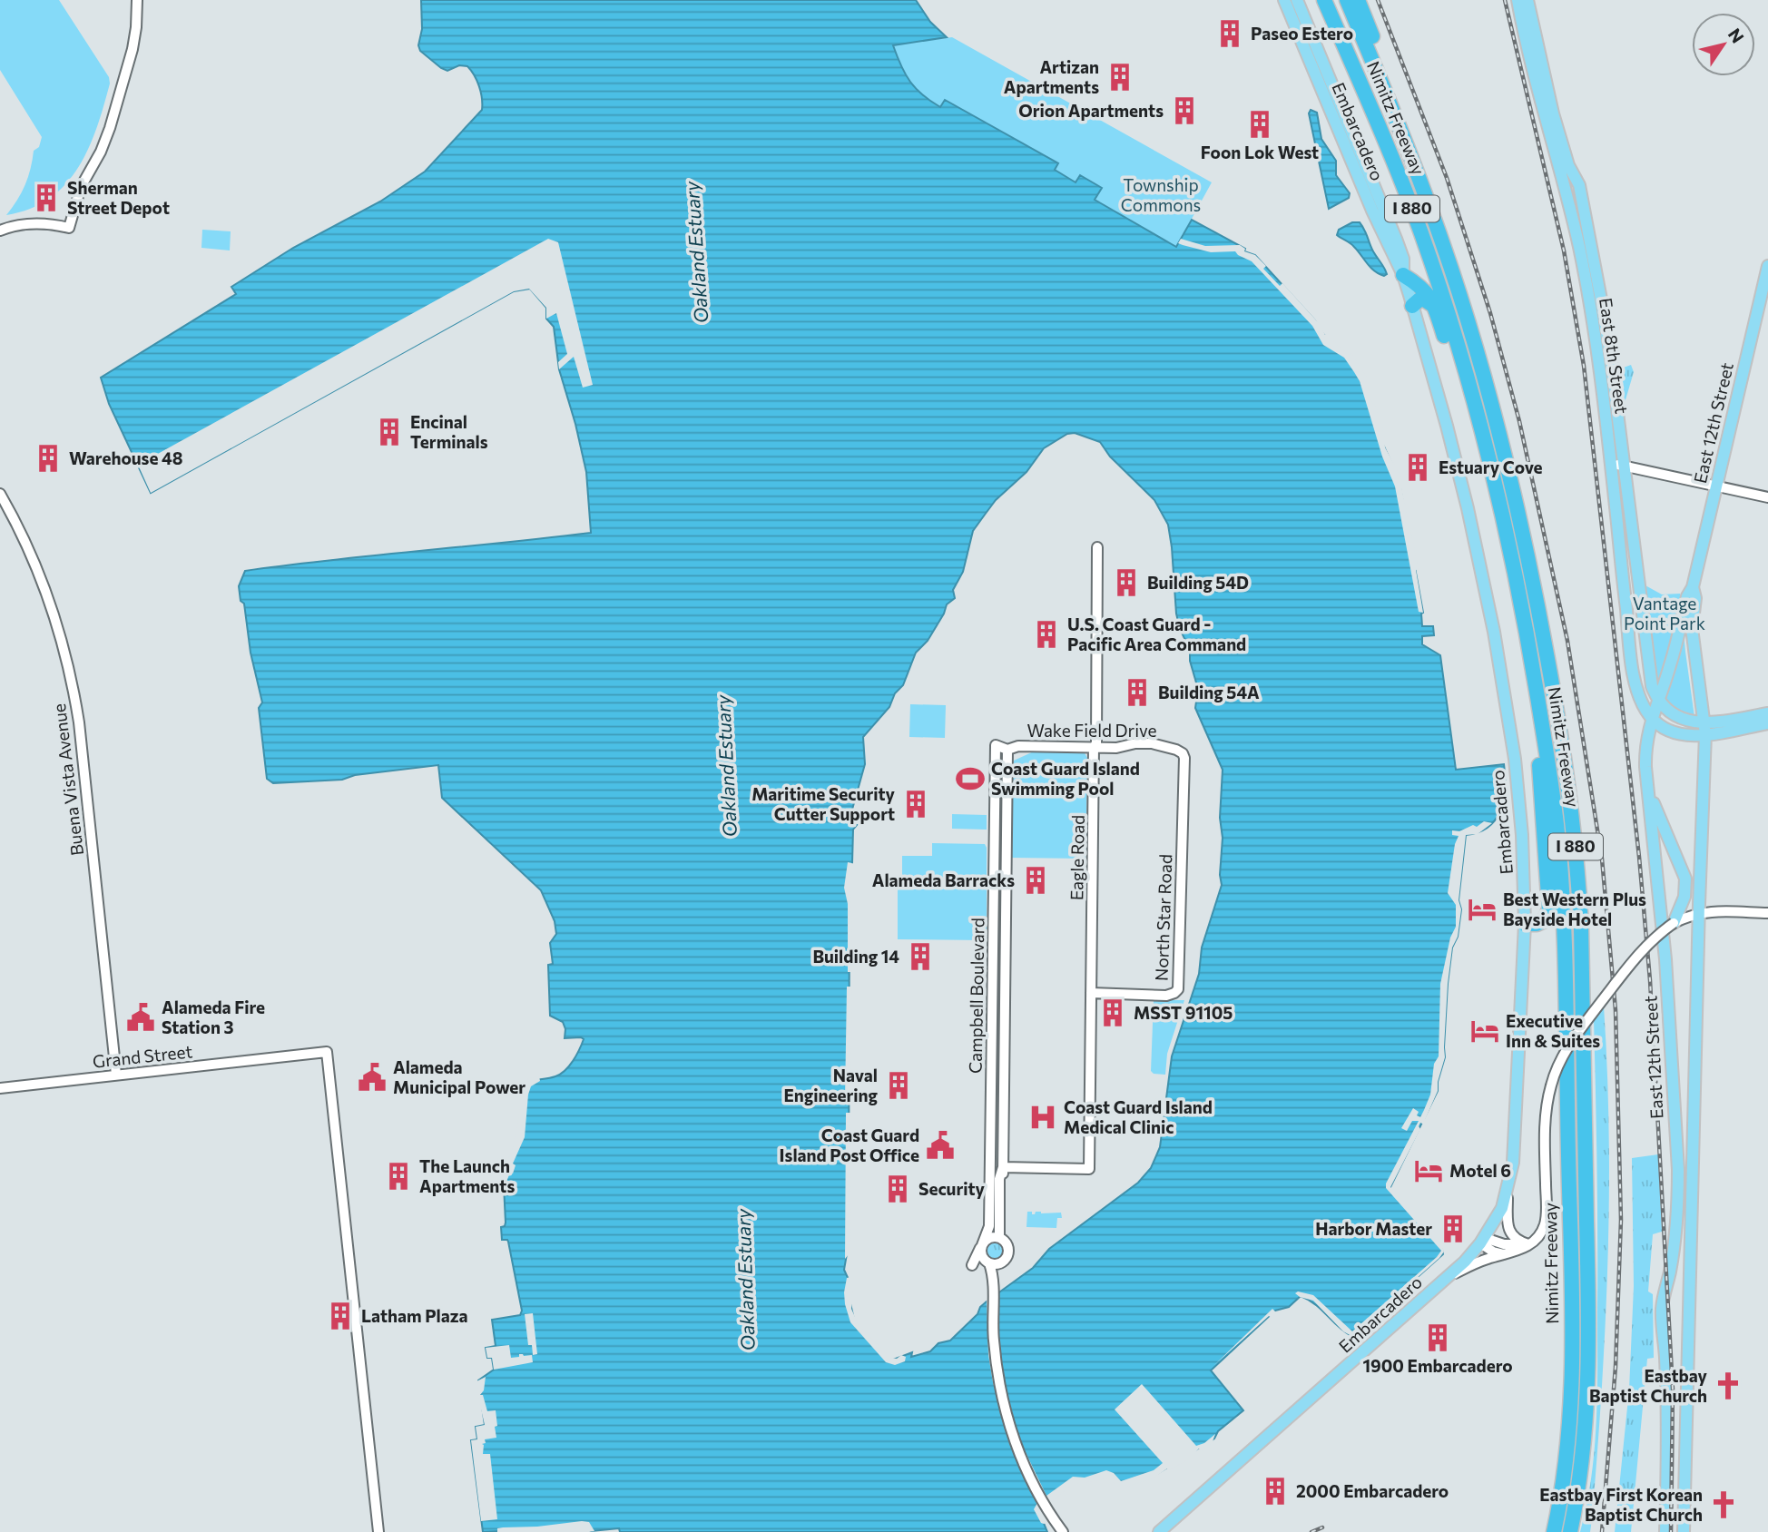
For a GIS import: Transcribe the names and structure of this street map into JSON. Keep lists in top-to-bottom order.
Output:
{
  "streets": {
    "highway": ["Nimitz Freeway", "I 880"],
    "main road": ["Embarcadero", "East 8th Street", "East 12th Street"],
    "street": [
      "Wake Field Drive",
      "Buena Vista Avenue",
      "Eagle Road",
      "North Star Road",
      "Campbell Boulevard",
      "Grand Street"
    ]
  },
  "crossings": [
    ["East 8th Street", "East 12th Street"],
    ["Wake Field Drive", "Eagle Road"],
    ["Wake Field Drive", "North Star Road"],
    ["Wake Field Drive", "Campbell Boulevard"],
    ["Buena Vista Avenue", "Grand Street"],
    ["Eagle Road", "North Star Road"],
    ["Eagle Road", "Campbell Boulevard"]
  ],
  "water": ["Oakland Estuary"],
  "parks": ["Township Commons", "Vantage Point Park"],
  "places": {
    "building": [
      "Paseo Estero",
      "Artizan Apartments",
      "Orion Apartments",
      "Foon Lok West",
      "Sherman Street Depot",
      "Encinal Terminals",
      "Warehouse 48",
      "Estuary Cove",
      "Building 54D",
      "U.S. Coast Guard - Pacific Area Command",
      "Building 54A",
      "Maritime Security Cutter Support",
      "Alameda Barracks",
      "Building 14",
      "MSST 91105",
      "Naval Engineering",
      "The Launch Apartments",
      "Security",
      "Harbor Master",
      "Latham Plaza",
      "1900 Embarcadero",
      "2000 Embarcadero"
    ],
    "sports": ["Coast Guard Island Swimming Pool"],
    "hotel": ["Best Western Plus Bayside Hotel", "Executive Inn & Suites", "Motel 6"],
    "public building": ["Alameda Fire Station 3", "Alameda Municipal Power", "Coast Guard Island Post Office"],
    "hospital": ["Coast Guard Island Medical Clinic"],
    "church": ["Eastbay Baptist Church", "Eastbay First Korean Baptist Church"]
  },
  "north": "top right"
}
